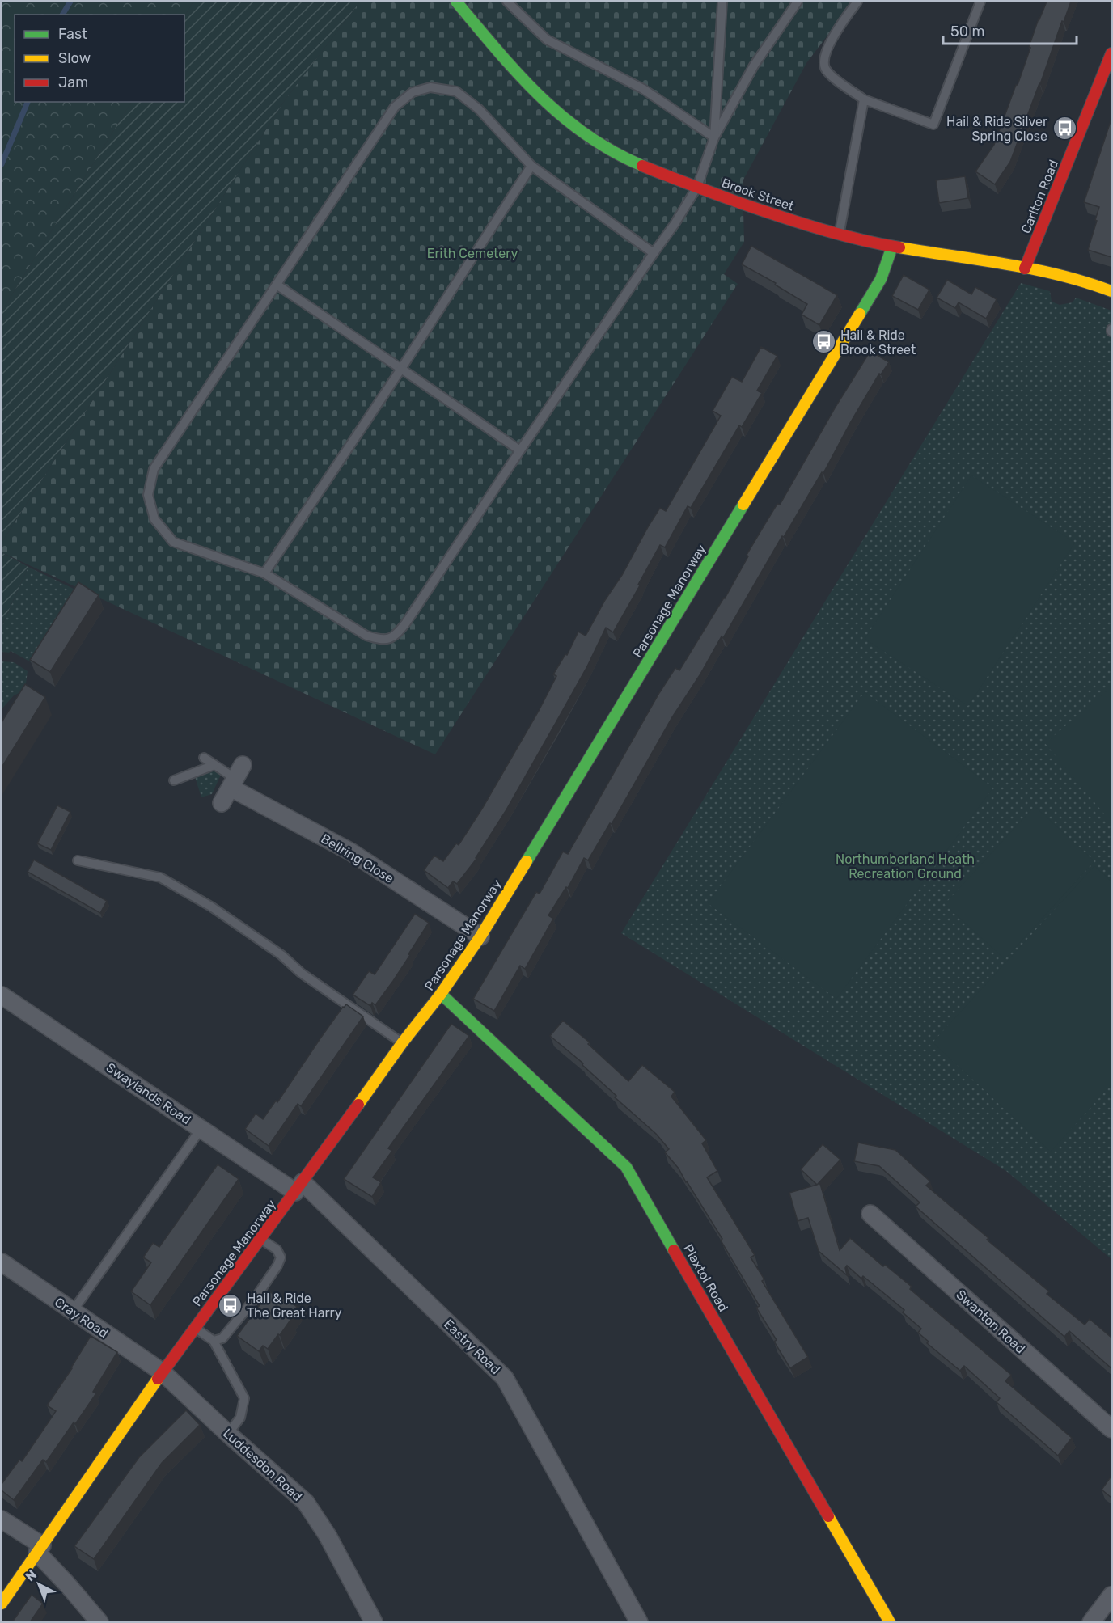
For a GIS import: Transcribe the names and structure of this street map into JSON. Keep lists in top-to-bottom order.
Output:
{
  "streets": {
    "street": [
      "Brook Street",
      "Carlton Road",
      "Parsonage Manorway",
      "Bellring Close",
      "Swaylands Road",
      "Plaxtol Road",
      "Cray Road",
      "Swanton Road",
      "Eastry Road",
      "Luddesdon Road"
    ]
  },
  "crossings": [
    ["Brook Street", "Carlton Road"],
    ["Brook Street", "Parsonage Manorway"],
    ["Parsonage Manorway", "Bellring Close"],
    ["Parsonage Manorway", "Swaylands Road"],
    ["Parsonage Manorway", "Plaxtol Road"],
    ["Parsonage Manorway", "Cray Road"],
    ["Parsonage Manorway", "Eastry Road"],
    ["Parsonage Manorway", "Luddesdon Road"],
    ["Swaylands Road", "Eastry Road"],
    ["Cray Road", "Luddesdon Road"]
  ],
  "parks": ["Erith Cemetery", "Northumberland Heath Recreation Ground"],
  "places": {
    "bus stop": ["Hail & Ride Silver Spring Close", "Hail & Ride Brook Street", "Hail & Ride The Great Harry"]
  },
  "legend": ["Fast", "Slow", "Jam"],
  "scale_bar": "50 m",
  "north": "top left"
}
